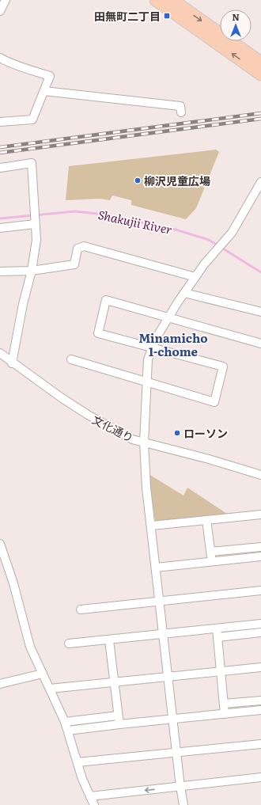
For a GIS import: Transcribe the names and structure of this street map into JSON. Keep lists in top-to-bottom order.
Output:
{
  "streets": {
    "street": ["文化通り"]
  },
  "districts": ["Minamicho 1-chome"],
  "water": ["Shakujii River"],
  "places": {
    "transit": ["田無町二丁目"],
    "other": ["柳沢児童広場", "ローソン"]
  },
  "north": "top"
}
